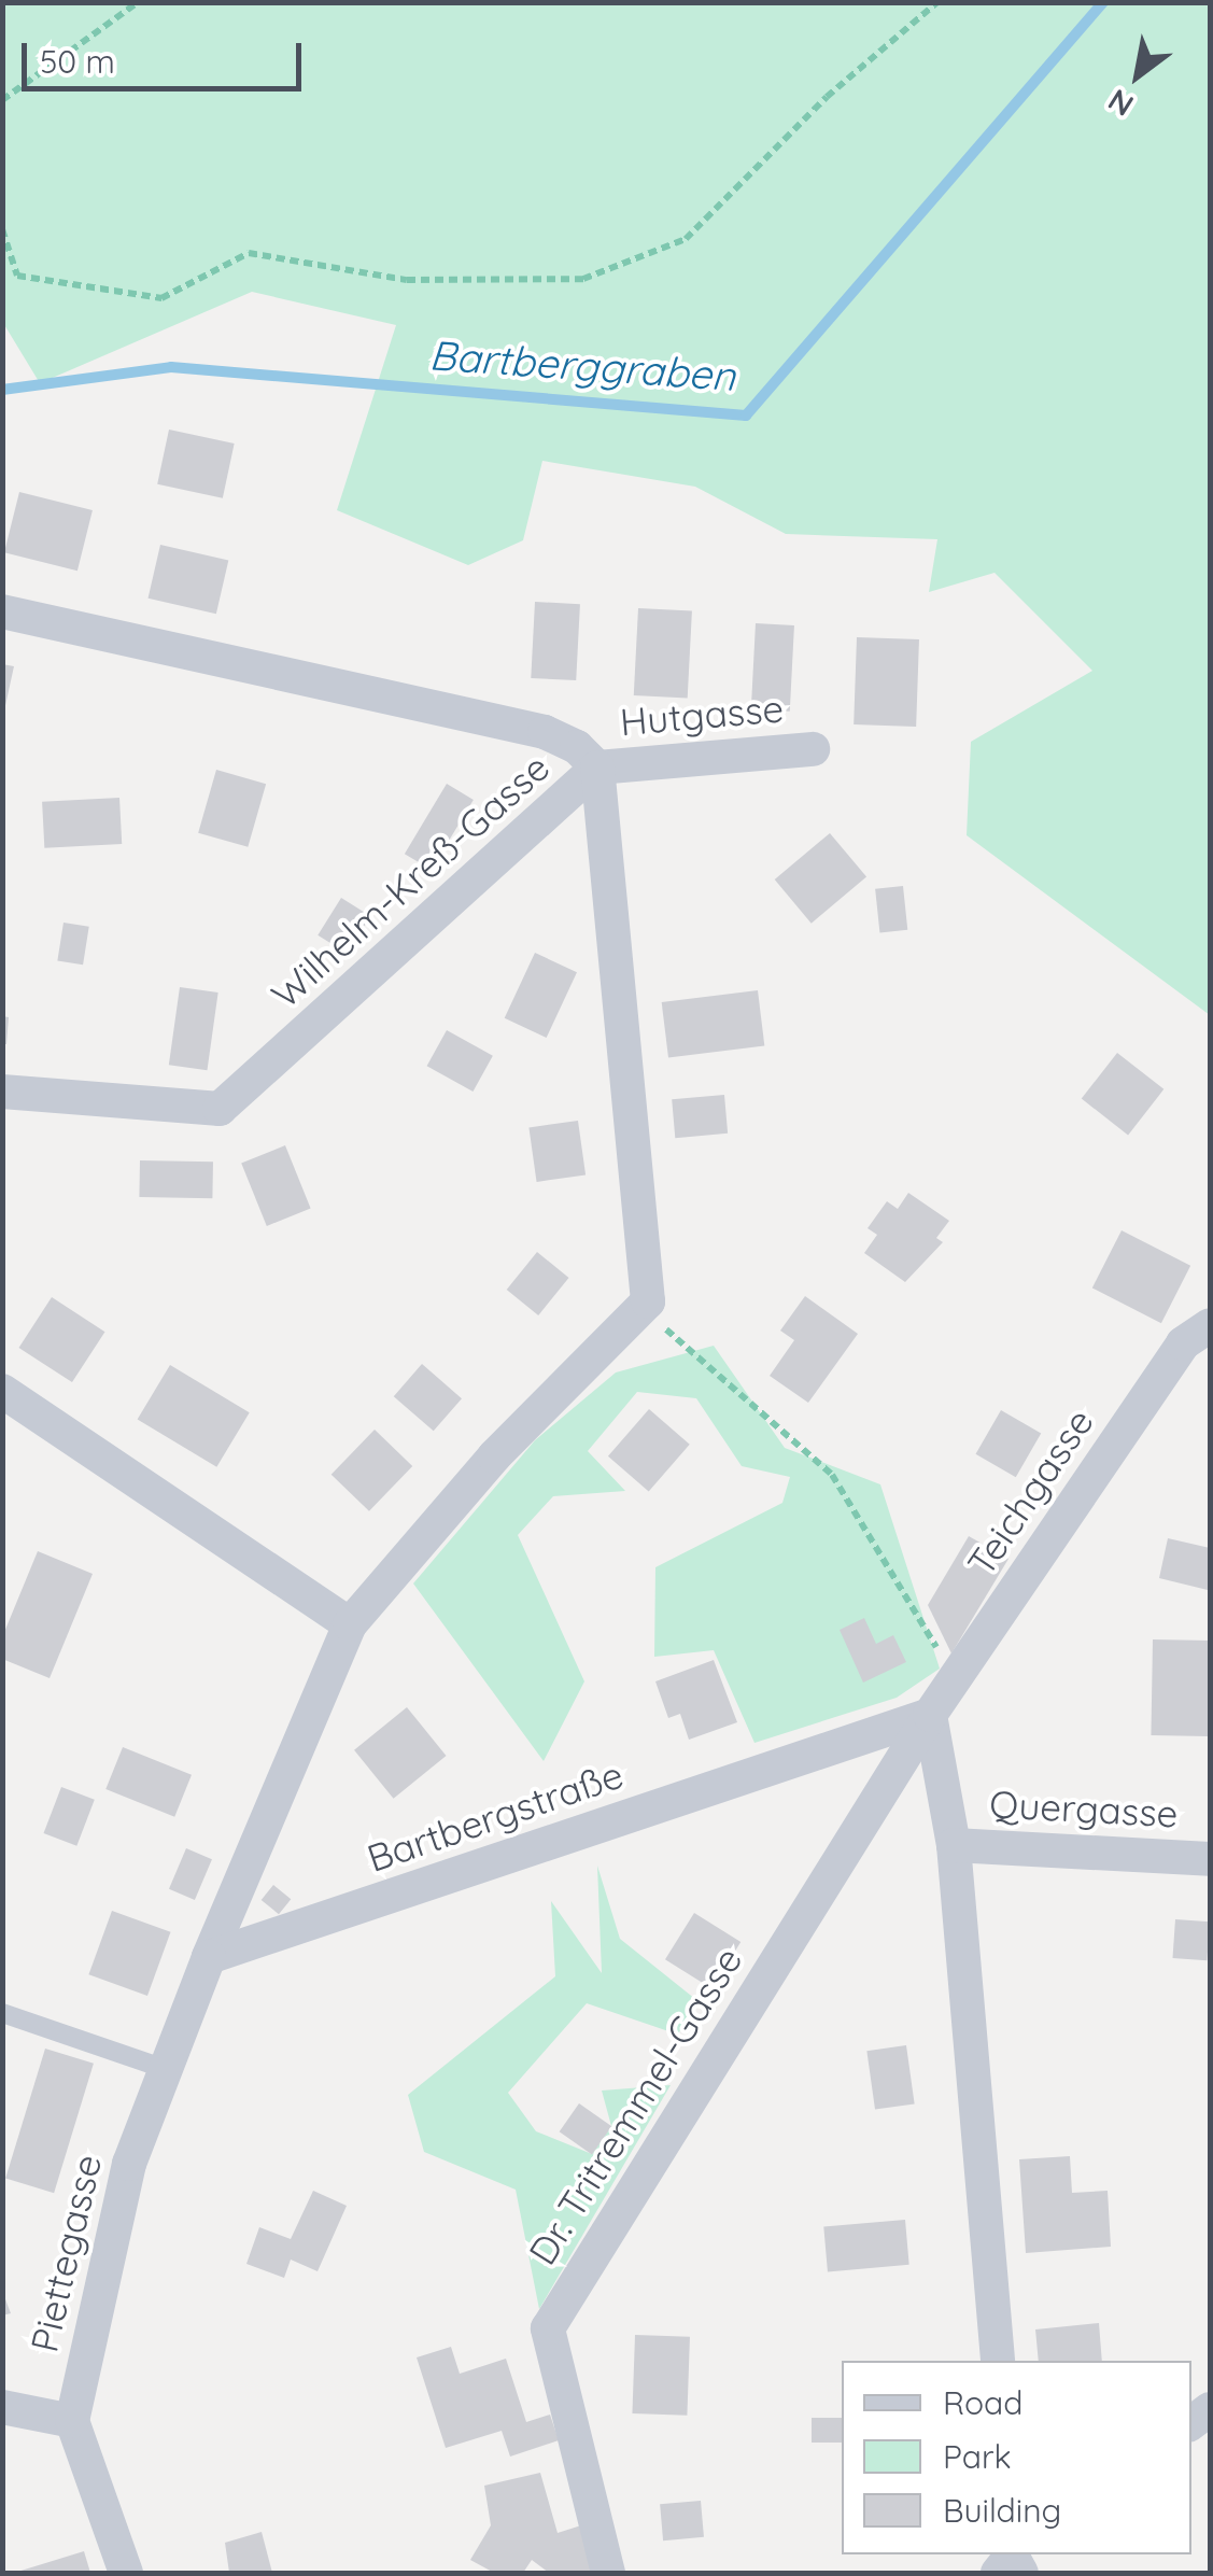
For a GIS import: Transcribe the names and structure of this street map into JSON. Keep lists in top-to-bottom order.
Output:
{
  "streets": {
    "street": [
      "Hutgasse",
      "Wilhelm-Kreß-Gasse",
      "Teichgasse",
      "Quergasse",
      "Bartbergstraße",
      "Dr. Tritremmel-Gasse",
      "Piettegasse"
    ]
  },
  "crossings": [
    ["Hutgasse", "Wilhelm-Kreß-Gasse"],
    ["Teichgasse", "Bartbergstraße"],
    ["Teichgasse", "Dr. Tritremmel-Gasse"],
    ["Bartbergstraße", "Dr. Tritremmel-Gasse"],
    ["Bartbergstraße", "Piettegasse"]
  ],
  "water": ["Bartberggraben"],
  "legend": ["Road", "Park", "Building"],
  "scale_bar": "50 m",
  "north": "bottom left"
}
